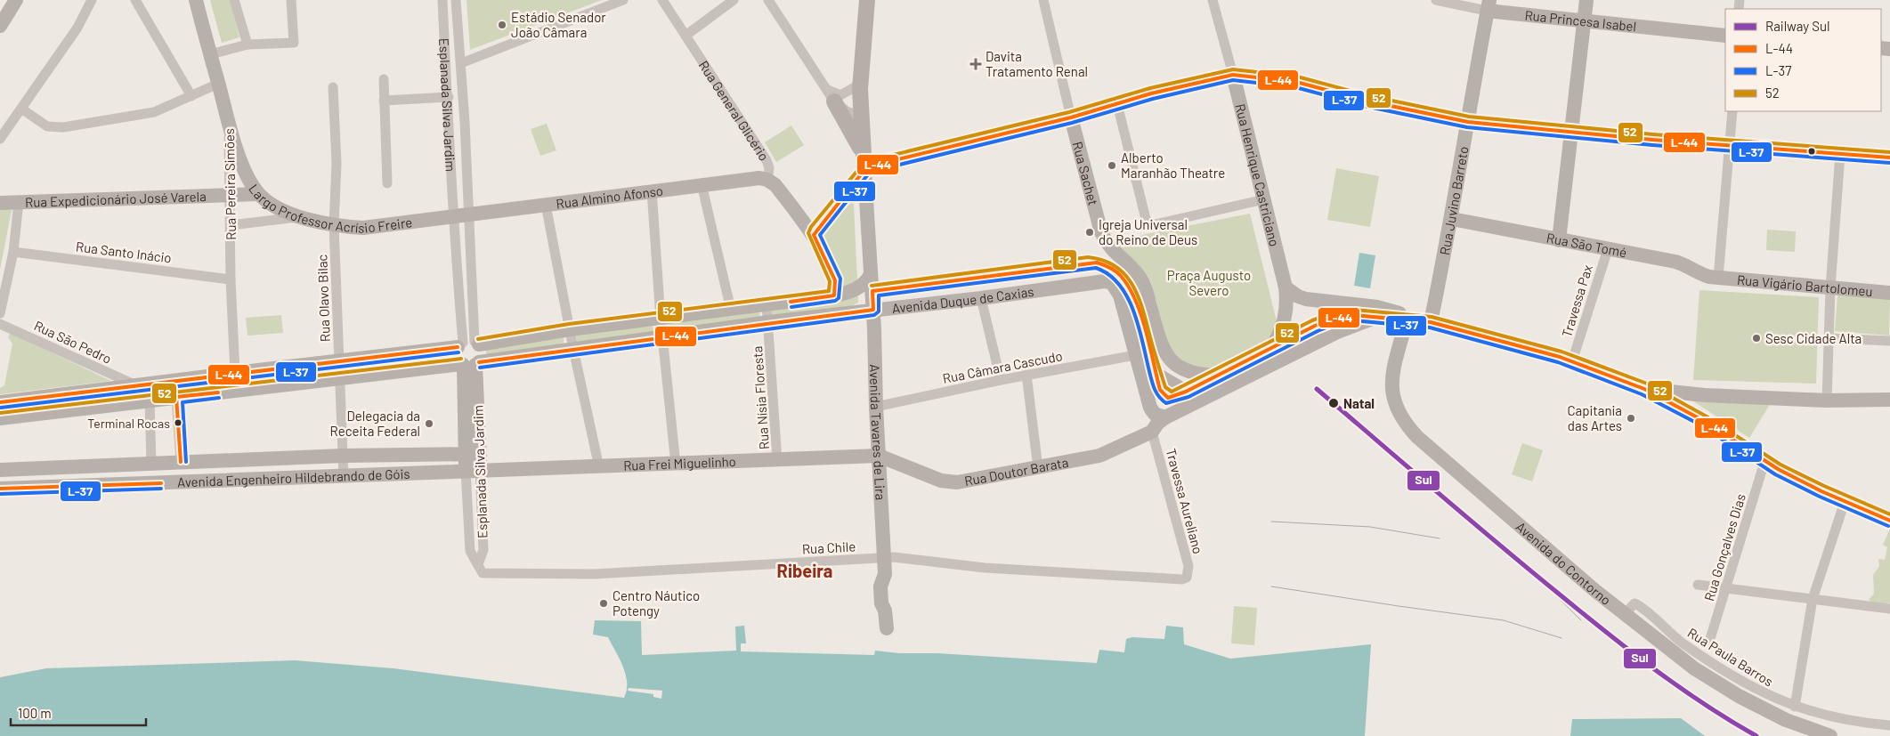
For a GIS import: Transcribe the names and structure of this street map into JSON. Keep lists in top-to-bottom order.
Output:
{
  "streets": {
    "street": [
      "Rua Princesa Isabel",
      "Esplanada Silva Jardim",
      "Rua General Glicério",
      "Rua Sachet",
      "Rua Henrique Castriciano",
      "Rua Pereira Simões",
      "Rua Almino Afonso",
      "Rua Expedicionário José Varela",
      "Largo Professor Acrísio Freire",
      "Rua Juvino Barreto",
      "Rua São Tomé",
      "Rua Santo Inácio",
      "Rua Vigário Bartolomeu",
      "Rua Olavo Bilac",
      "Avenida Duque de Caxias",
      "Travessa Pax",
      "Rua São Pedro",
      "Rua Câmara Cascudo",
      "Rua Nísia Floresta",
      "Avenida Tavares de Lira",
      "Rua Frei Miguelinho",
      "Rua Doutor Barata",
      "Avenida Engenheiro Hildebrando de Góis",
      "Travessa Aureliano",
      "Rua Chile",
      "Rua Gonçalves Dias",
      "Avenida do Contorno",
      "Rua Paula Barros"
    ]
  },
  "crossings": [
    ["Rua Princesa Isabel", "Rua Juvino Barreto"],
    ["Esplanada Silva Jardim", "Rua Almino Afonso"],
    ["Esplanada Silva Jardim", "Largo Professor Acrísio Freire"],
    ["Esplanada Silva Jardim", "Avenida Duque de Caxias"],
    ["Esplanada Silva Jardim", "Rua Frei Miguelinho"],
    ["Esplanada Silva Jardim", "Avenida Engenheiro Hildebrando de Góis"],
    ["Esplanada Silva Jardim", "Rua Chile"],
    ["Rua General Glicério", "Rua Almino Afonso"],
    ["Rua General Glicério", "Avenida Duque de Caxias"],
    ["Rua Sachet", "Avenida Duque de Caxias"],
    ["Rua Pereira Simões", "Rua Expedicionário José Varela"],
    ["Rua Pereira Simões", "Largo Professor Acrísio Freire"],
    ["Rua Pereira Simões", "Rua Santo Inácio"],
    ["Rua Pereira Simões", "Avenida Duque de Caxias"],
    ["Rua Almino Afonso", "Largo Professor Acrísio Freire"],
    ["Rua Expedicionário José Varela", "Largo Professor Acrísio Freire"],
    ["Largo Professor Acrísio Freire", "Rua Olavo Bilac"],
    ["Rua Juvino Barreto", "Rua São Tomé"],
    ["Rua São Tomé", "Rua Vigário Bartolomeu"],
    ["Rua São Tomé", "Travessa Pax"],
    ["Rua Olavo Bilac", "Avenida Duque de Caxias"],
    ["Rua Olavo Bilac", "Avenida Engenheiro Hildebrando de Góis"],
    ["Avenida Duque de Caxias", "Rua São Pedro"],
    ["Avenida Duque de Caxias", "Rua Câmara Cascudo"],
    ["Avenida Duque de Caxias", "Rua Nísia Floresta"],
    ["Avenida Duque de Caxias", "Avenida Tavares de Lira"],
    ["Rua Câmara Cascudo", "Avenida Tavares de Lira"],
    ["Rua Nísia Floresta", "Rua Frei Miguelinho"],
    ["Avenida Tavares de Lira", "Rua Frei Miguelinho"],
    ["Avenida Tavares de Lira", "Rua Doutor Barata"],
    ["Avenida Tavares de Lira", "Rua Chile"],
    ["Rua Frei Miguelinho", "Rua Doutor Barata"],
    ["Rua Frei Miguelinho", "Avenida Engenheiro Hildebrando de Góis"],
    ["Rua Doutor Barata", "Travessa Aureliano"],
    ["Travessa Aureliano", "Rua Chile"],
    ["Avenida do Contorno", "Rua Paula Barros"]
  ],
  "districts": ["Ribeira"],
  "parks": ["Praça Augusto Severo"],
  "places": {
    "other": [
      "Estádio Senador João Câmara",
      "Alberto Maranhão Theatre",
      "Igreja Universal do Reino de Deus",
      "Sesc Cidade Alta",
      "Natal",
      "Capitania das Artes",
      "Terminal Rocas",
      "Delegacia da Receita Federal",
      "Centro Náutico Potengy"
    ],
    "health": ["Davita Tratamento Renal"]
  },
  "lines": [
    "transit line 52",
    "transit line L-44",
    "transit line L-37",
    "rail line Sul"
  ],
  "legend": [
    "Railway Sul",
    "L-44",
    "L-37",
    "52"
  ],
  "scale_bar": "100 m"
}
